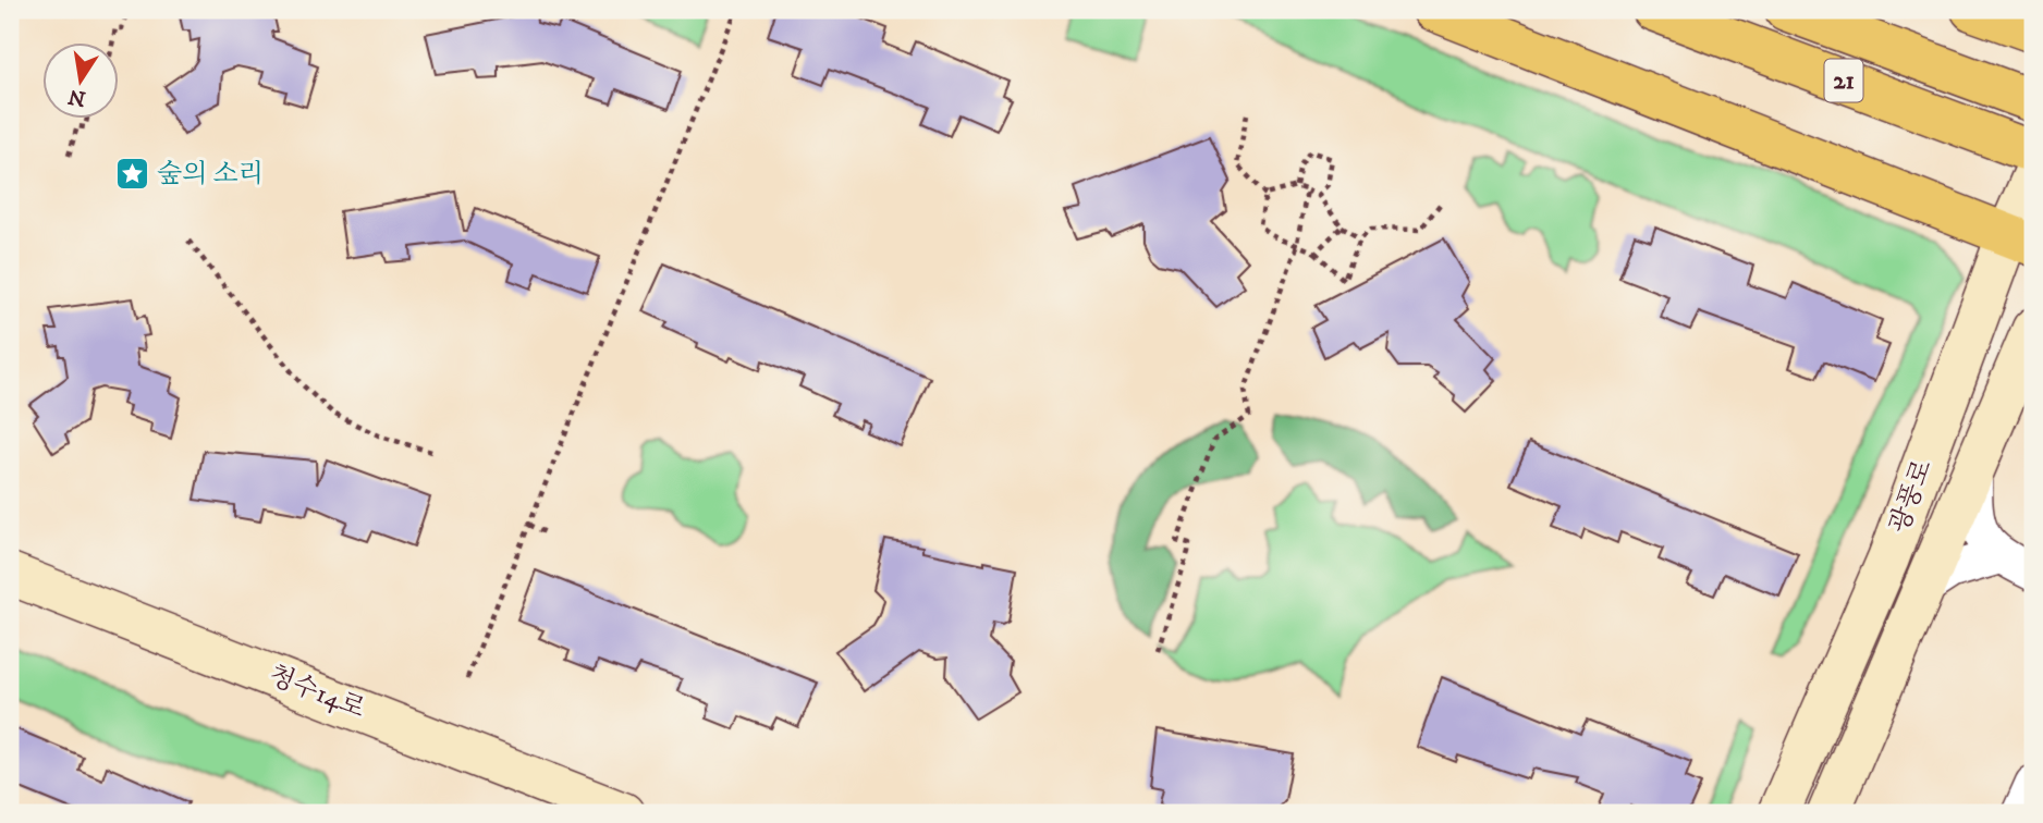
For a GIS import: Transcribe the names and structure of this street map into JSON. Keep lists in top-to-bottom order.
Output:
{
  "streets": {
    "highway": ["21"],
    "street": ["광풍로", "청수14로"]
  },
  "places": {
    "place": ["숲의 소리"]
  },
  "north": "bottom"
}
